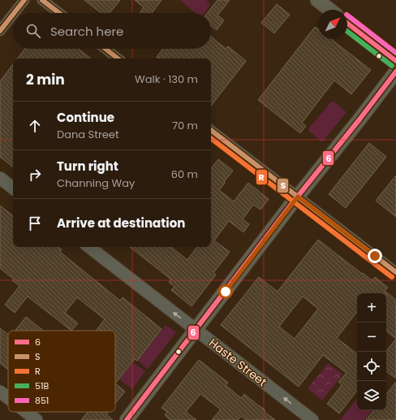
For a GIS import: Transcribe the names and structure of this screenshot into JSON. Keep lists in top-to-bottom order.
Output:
{
  "streets": {
    "street": ["Haste Street"]
  },
  "one_way": ["Haste Street"],
  "lines": [
    "transit line S",
    "transit line 851",
    "transit line 6",
    "transit line 51B",
    "transit line R"
  ],
  "legend": [
    "6",
    "S",
    "R",
    "51B",
    "851"
  ],
  "north": "top right",
  "page": {
    "search": "Search here",
    "heading": ["2 min", "Walk · 130 m"],
    "list": [
      ["Continue", "Dana Street", "70 m"],
      ["Turn right", "Channing Way", "60 m"],
      "Arrive at destination"
    ],
    "map_buttons": ["+", "−"]
  }
}
